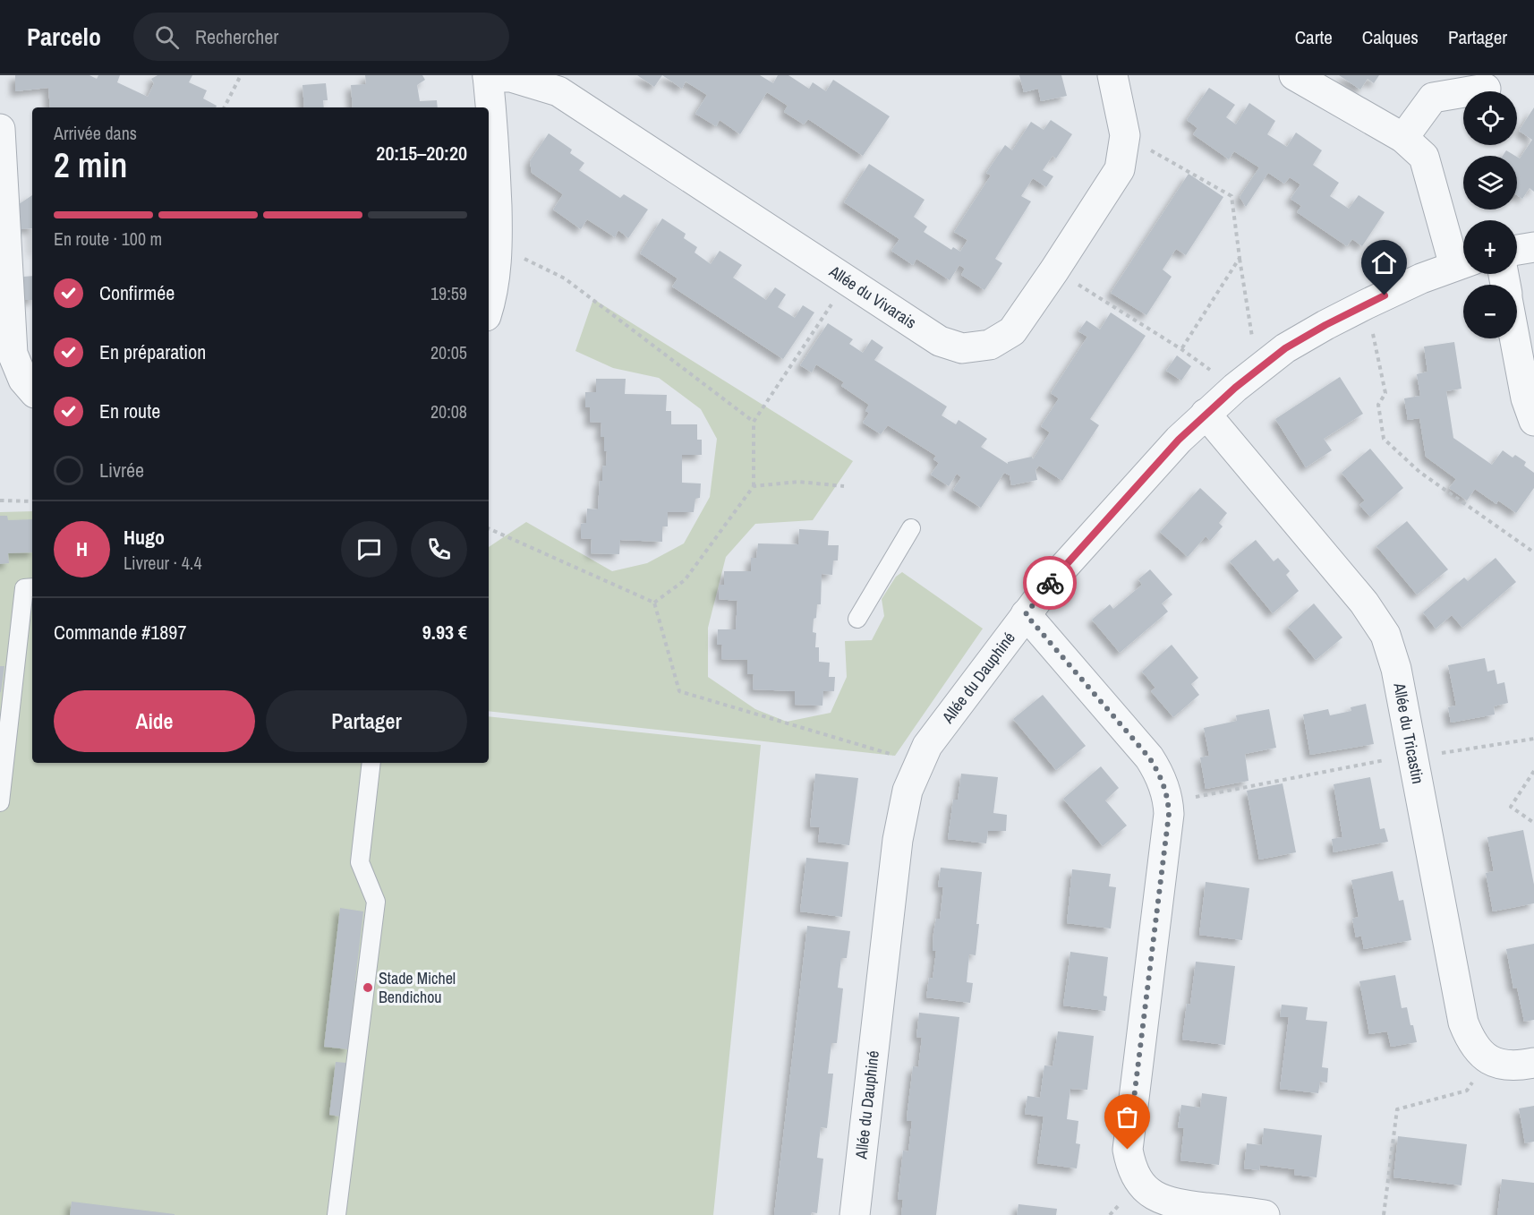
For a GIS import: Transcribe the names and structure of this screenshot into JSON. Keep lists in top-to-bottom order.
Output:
{
  "streets": {
    "street": ["Allée du Vivarais", "Allée du Dauphiné", "Allée du Tricastin"]
  },
  "crossings": [
    ["Allée du Dauphiné", "Allée du Tricastin"]
  ],
  "places": ["Stade Michel Bendichou"],
  "page": {
    "header": "Parcelo",
    "search": "Rechercher",
    "nav": ["Carte", "Calques", "Partager"],
    "map_buttons": ["+", "−"],
    "heading": ["2 min", "Arrivée dans", "20:15–20:20"],
    "panel": [
      "Hugo",
      "Livreur · 4.4",
      "Commande #1897",
      "9.93 €"
    ],
    "bar": "En route · 100 m",
    "list": [
      ["Confirmée", "19:59"],
      ["En préparation", "20:05"],
      ["En route", "20:08"],
      "Livrée"
    ],
    "round": "H",
    "buttons": ["Aide", "Partager"]
  }
}
